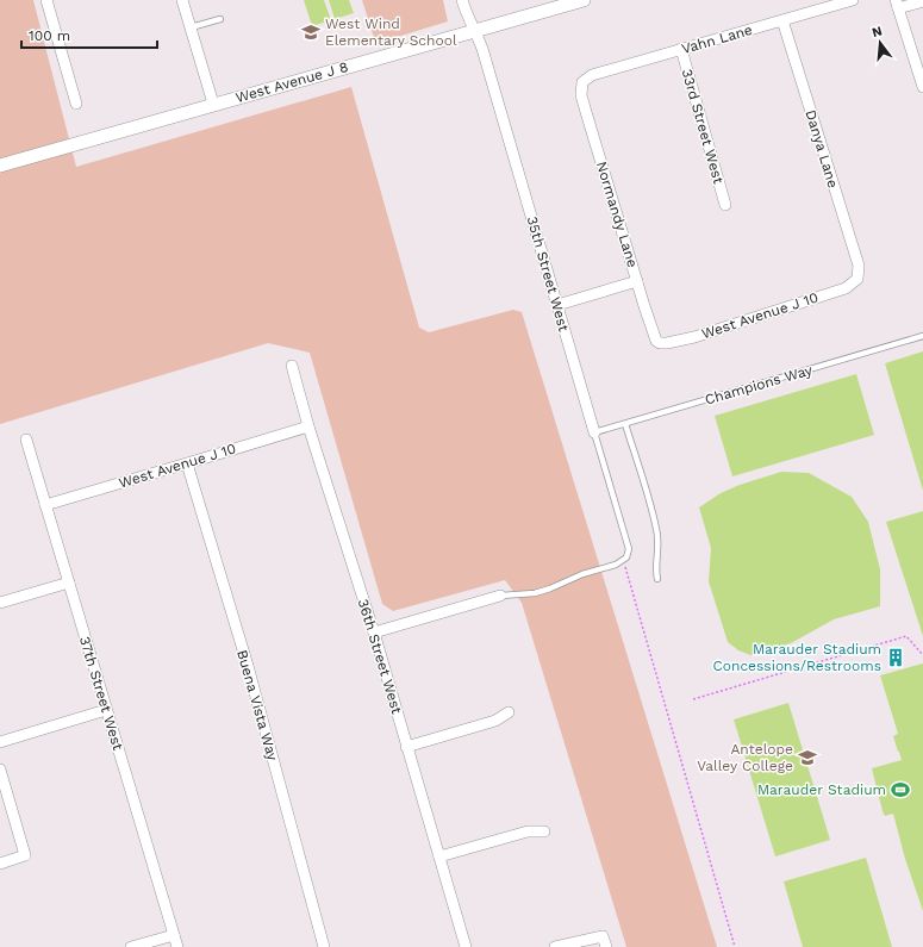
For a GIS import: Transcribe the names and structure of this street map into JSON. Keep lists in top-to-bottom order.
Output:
{
  "streets": {
    "street": [
      "Vahn Lane",
      "West Avenue J 8",
      "33rd Street West",
      "Danya Lane",
      "Normandy Lane",
      "35th Street West",
      "West Avenue J 10",
      "36th Street West",
      "37th Street West",
      "Buena Vista Way"
    ],
    "lane": ["Champions Way"]
  },
  "crossings": [
    ["Vahn Lane", "33rd Street West"],
    ["Vahn Lane", "Danya Lane"],
    ["Vahn Lane", "Normandy Lane"],
    ["West Avenue J 8", "35th Street West"],
    ["Danya Lane", "West Avenue J 10"],
    ["Normandy Lane", "West Avenue J 10"],
    ["35th Street West", "Champions Way"],
    ["West Avenue J 10", "36th Street West"],
    ["West Avenue J 10", "37th Street West"],
    ["West Avenue J 10", "Buena Vista Way"]
  ],
  "places": {
    "school or university": ["West Wind Elementary School", "Antelope Valley College"],
    "building": ["Marauder Stadium Concessions/Restrooms"],
    "sports": ["Marauder Stadium"]
  },
  "scale_bar": "100 m",
  "north": "top"
}
